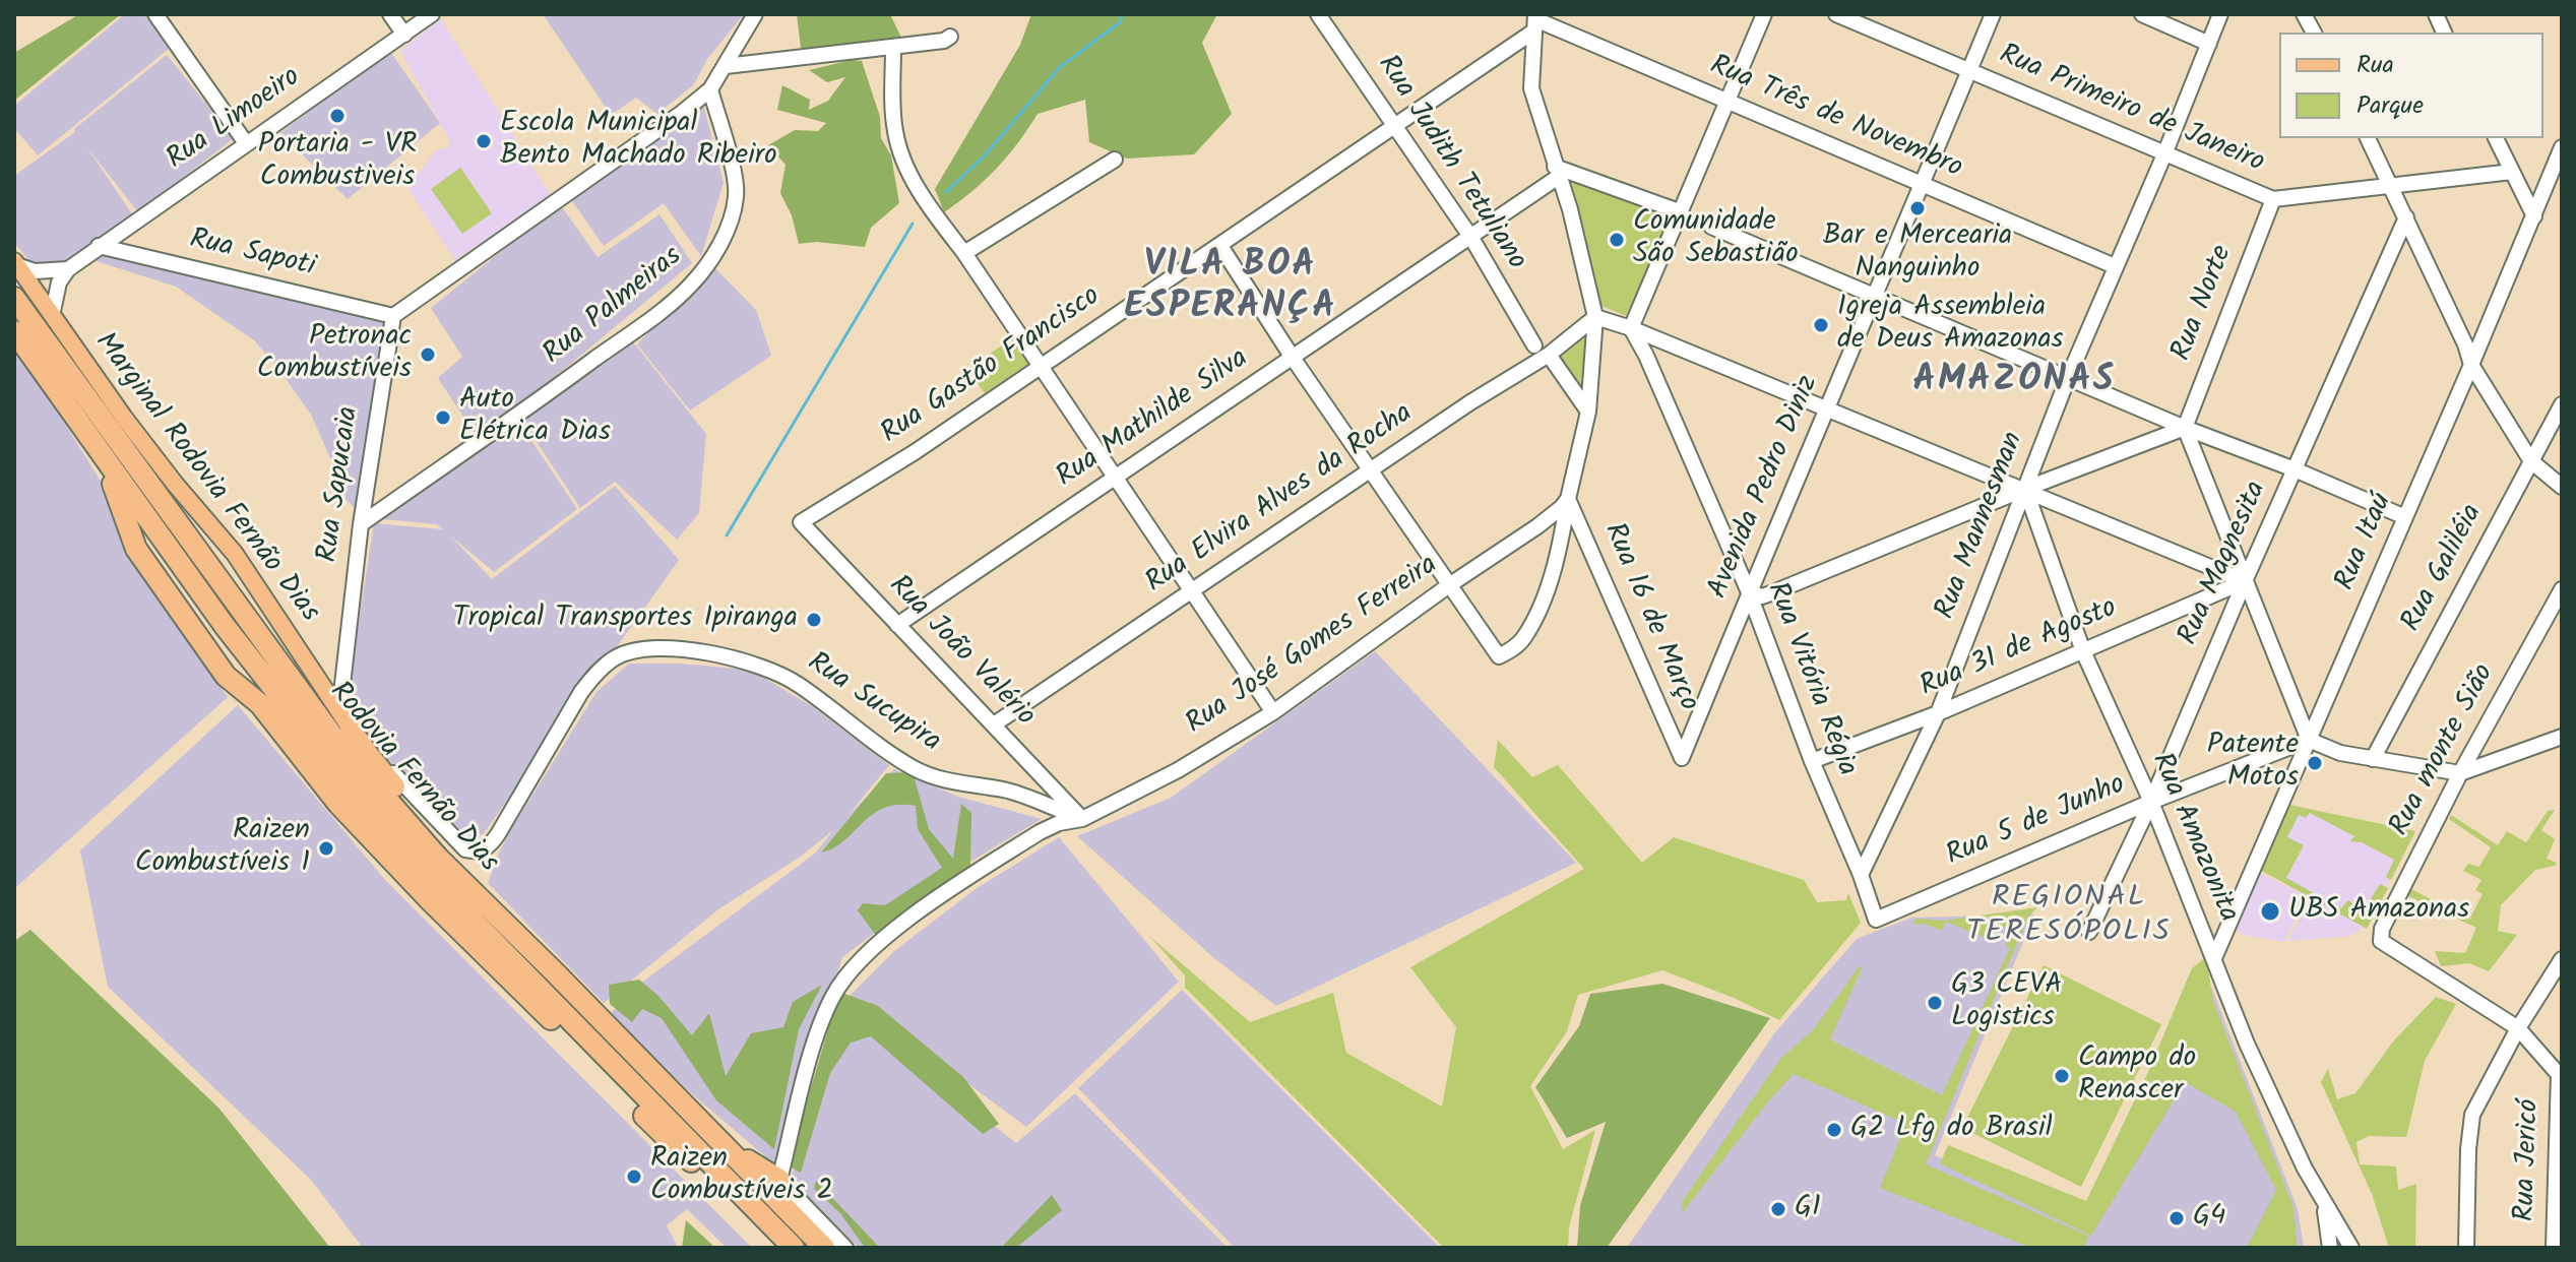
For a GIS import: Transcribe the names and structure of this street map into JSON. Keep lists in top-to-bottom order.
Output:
{
  "streets": {
    "highway": ["Rodovia Fernão Dias"],
    "main road": ["Marginal Rodovia Fernão Dias"],
    "street": [
      "Rua Primeiro de Janeiro",
      "Rua Três de Novembro",
      "Rua Limoeiro",
      "Rua Judith Tetuliano",
      "Rua Sapoti",
      "Rua Norte",
      "Rua Palmeiras",
      "Rua Gastão Francisco",
      "Rua Mathilde Silva",
      "Rua Sapucaia",
      "Avenida Pedro Diniz",
      "Rua Elvira Alves da Rocha",
      "Rua Mannesman",
      "Rua Itaú",
      "Rua Magnesita",
      "Rua Galiléia",
      "Rua 16 de Março",
      "Rua José Gomes Ferreira",
      "Rua 31 de Agosto",
      "Rua João Valério",
      "Rua Vitória Régia",
      "Rua Sucupira",
      "Rua monte Sião",
      "Rua 5 de Junho",
      "Rua Amazonita",
      "Rua Jericó"
    ]
  },
  "crossings": [
    ["Rua Primeiro de Janeiro", "Rua Norte"],
    ["Rua Primeiro de Janeiro", "Avenida Pedro Diniz"],
    ["Rua Primeiro de Janeiro", "Rua Mannesman"],
    ["Rua Três de Novembro", "Rua Gastão Francisco"],
    ["Rua Três de Novembro", "Avenida Pedro Diniz"],
    ["Rua Três de Novembro", "Rua Mannesman"],
    ["Rua Limoeiro", "Rua Sapoti"],
    ["Rua Judith Tetuliano", "Rua Gastão Francisco"],
    ["Rua Judith Tetuliano", "Rua Mathilde Silva"],
    ["Rua Sapoti", "Rua Sapucaia"],
    ["Rua Palmeiras", "Rua Sapucaia"],
    ["Rua Gastão Francisco", "Rua João Valério"],
    ["Rua Mathilde Silva", "Rua João Valério"],
    ["Marginal Rodovia Fernão Dias", "Rua Sapucaia"],
    ["Marginal Rodovia Fernão Dias", "Rua Sucupira"],
    ["Avenida Pedro Diniz", "Rua 16 de Março"],
    ["Avenida Pedro Diniz", "Rua Vitória Régia"],
    ["Rua Elvira Alves da Rocha", "Rua João Valério"],
    ["Rua Mannesman", "Rua 31 de Agosto"],
    ["Rua Mannesman", "Rua Vitória Régia"],
    ["Rua Mannesman", "Rua Amazonita"],
    ["Rua Itaú", "Rua 5 de Junho"],
    ["Rua Itaú", "Rua Amazonita"],
    ["Rua Magnesita", "Rua 31 de Agosto"],
    ["Rua Magnesita", "Rua 5 de Junho"],
    ["Rua Magnesita", "Rua Amazonita"],
    ["Rua 16 de Março", "Rua José Gomes Ferreira"],
    ["Rua José Gomes Ferreira", "Rua João Valério"],
    ["Rua José Gomes Ferreira", "Rua Sucupira"],
    ["Rua 31 de Agosto", "Rua Vitória Régia"],
    ["Rua 31 de Agosto", "Rua Amazonita"],
    ["Rua João Valério", "Rua Sucupira"],
    ["Rua Vitória Régia", "Rua 5 de Junho"],
    ["Rua 5 de Junho", "Rua Amazonita"]
  ],
  "districts": ["VILA BOA ESPERANÇA", "AMAZONAS", "REGIONAL TERESÓPOLIS"],
  "places": [
    "Portaria - VR Combustiveis",
    "Escola Municipal Bento Machado Ribeiro",
    "Bar e Mercearia Nanguinho",
    "Comunidade São Sebastião",
    "Igreja Assembleia de Deus Amazonas",
    "Petronac Combustíveis",
    "Auto Elétrica Dias",
    "Tropical Transportes Ipiranga",
    "Patente Motos",
    "Raizen Combustíveis 1",
    "UBS Amazonas",
    "G3 CEVA Logistics",
    "Campo do Renascer",
    "G2 Lfg do Brasil",
    "Raizen Combustíveis 2",
    "G1",
    "G4"
  ],
  "legend": ["Rua", "Parque"]
}
